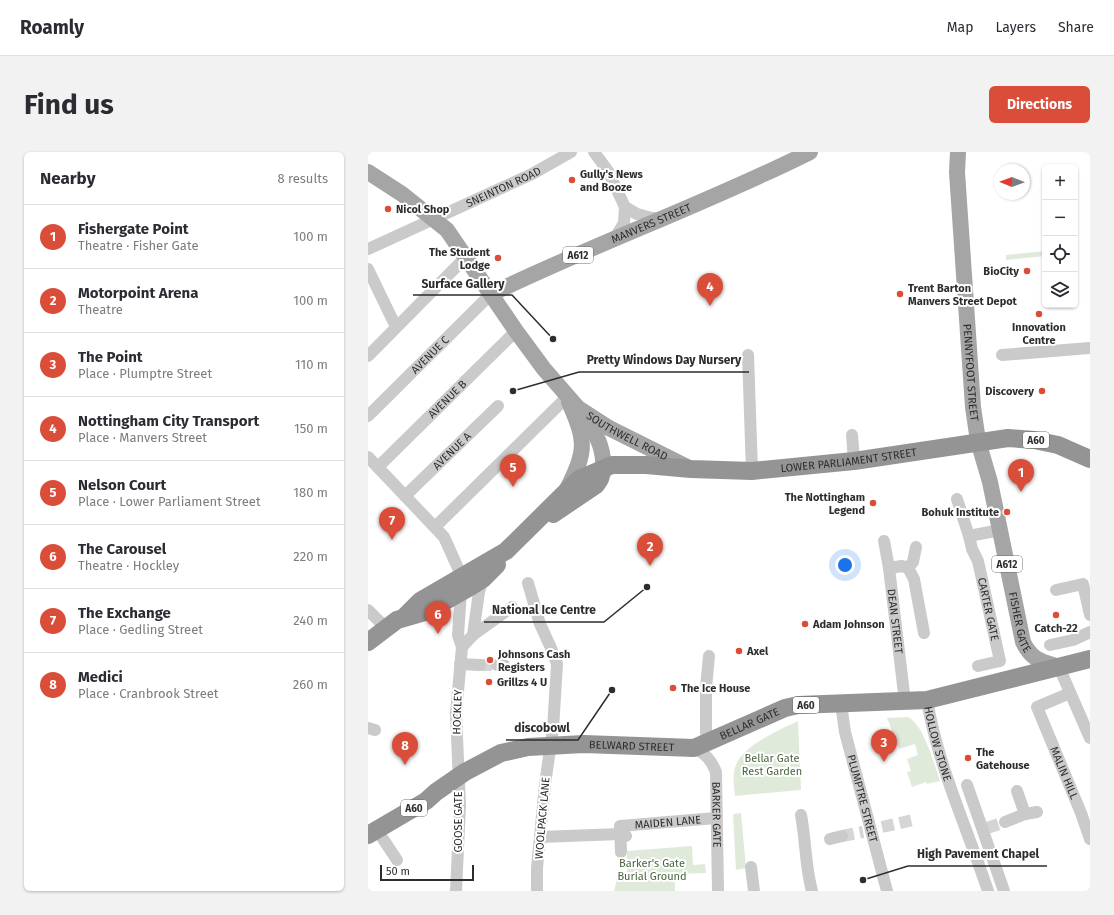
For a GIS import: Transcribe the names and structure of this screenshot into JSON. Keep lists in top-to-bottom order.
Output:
{
  "streets": {
    "highway": [
      "A60",
      "LOWER PARLIAMENT STREET",
      "BELLAR GATE",
      "HOLLOW STONE",
      "BELWARD STREET"
    ],
    "main road": [
      "MANVERS STREET",
      "A612",
      "PENNYFOOT STREET",
      "SOUTHWELL ROAD",
      "FISHER GATE"
    ],
    "street": [
      "SNEINTON ROAD",
      "AVENUE C",
      "AVENUE B",
      "AVENUE A",
      "CARTER GATE",
      "DEAN STREET",
      "HOCKLEY",
      "MALIN HILL",
      "PLUMPTRE STREET",
      "BARKER GATE",
      "WOOLPACK LANE",
      "GOOSE GATE",
      "MAIDEN LANE"
    ]
  },
  "crossings": [
    ["SNEINTON ROAD", "SOUTHWELL ROAD"],
    ["MANVERS STREET", "AVENUE C"],
    ["MANVERS STREET", "SOUTHWELL ROAD"],
    ["AVENUE C", "SOUTHWELL ROAD"],
    ["PENNYFOOT STREET", "LOWER PARLIAMENT STREET"],
    ["PENNYFOOT STREET", "FISHER GATE"],
    ["AVENUE B", "SOUTHWELL ROAD"],
    ["SOUTHWELL ROAD", "LOWER PARLIAMENT STREET"],
    ["A60", "LOWER PARLIAMENT STREET"],
    ["A60", "FISHER GATE"],
    ["A60", "HOCKLEY"],
    ["A60", "HOLLOW STONE"],
    ["A60", "BELWARD STREET"],
    ["A60", "GOOSE GATE"],
    ["LOWER PARLIAMENT STREET", "FISHER GATE"],
    ["LOWER PARLIAMENT STREET", "HOCKLEY"],
    ["DEAN STREET", "BELLAR GATE"],
    ["FISHER GATE", "HOLLOW STONE"],
    ["HOCKLEY", "BELWARD STREET"],
    ["HOCKLEY", "GOOSE GATE"],
    ["BELLAR GATE", "HOLLOW STONE"],
    ["BELLAR GATE", "BELWARD STREET"],
    ["BELLAR GATE", "PLUMPTRE STREET"],
    ["BELLAR GATE", "BARKER GATE"],
    ["BELWARD STREET", "BARKER GATE"],
    ["BELWARD STREET", "WOOLPACK LANE"],
    ["BELWARD STREET", "GOOSE GATE"],
    ["BARKER GATE", "MAIDEN LANE"],
    ["WOOLPACK LANE", "MAIDEN LANE"]
  ],
  "parks": ["Bellar Gate Rest Garden", "Barker's Gate Burial Ground"],
  "places": [
    "Gully's News and Booze",
    "Nicol Shop",
    "The Student Lodge",
    "BioCity",
    "Trent Barton Manvers Street Depot",
    "Innovation Centre",
    "Surface Gallery",
    "Pretty Windows Day Nursery",
    "Discovery",
    "The Nottingham Legend",
    "Bohuk Institute",
    "National Ice Centre",
    "Catch-22",
    "Adam Johnson",
    "Axel",
    "Johnsons Cash Registers",
    "Grillzs 4 U",
    "The Ice House",
    "discobowl",
    "The Gatehouse",
    "High Pavement Chapel"
  ],
  "scale_bar": "50 m",
  "north": "left",
  "page": {
    "header": "Roamly",
    "nav": ["Map", "Layers", "Share"],
    "buttons": "Directions",
    "title": "Find us",
    "heading": ["Nearby", "8 results"],
    "map_buttons": ["+", "−"],
    "list": [
      {
        "mark": "1",
        "name": "Fishergate Point",
        "note": "Theatre · Fisher Gate",
        "value": "100 m"
      },
      {
        "mark": "2",
        "name": "Motorpoint Arena",
        "note": "Theatre",
        "value": "100 m"
      },
      {
        "mark": "3",
        "name": "The Point",
        "note": "Place · Plumptre Street",
        "value": "110 m"
      },
      {
        "mark": "4",
        "name": "Nottingham City Transport",
        "note": "Place · Manvers Street",
        "value": "150 m"
      },
      {
        "mark": "5",
        "name": "Nelson Court",
        "note": "Place · Lower Parliament Street",
        "value": "180 m"
      },
      {
        "mark": "6",
        "name": "The Carousel",
        "note": "Theatre · Hockley",
        "value": "220 m"
      },
      {
        "mark": "7",
        "name": "The Exchange",
        "note": "Place · Gedling Street",
        "value": "240 m"
      },
      {
        "mark": "8",
        "name": "Medici",
        "note": "Place · Cranbrook Street",
        "value": "260 m"
      }
    ],
    "pins": [
      "4",
      "5",
      "1",
      "7",
      "2",
      "6",
      "3",
      "8"
    ],
    "scale": "50 m"
  }
}
